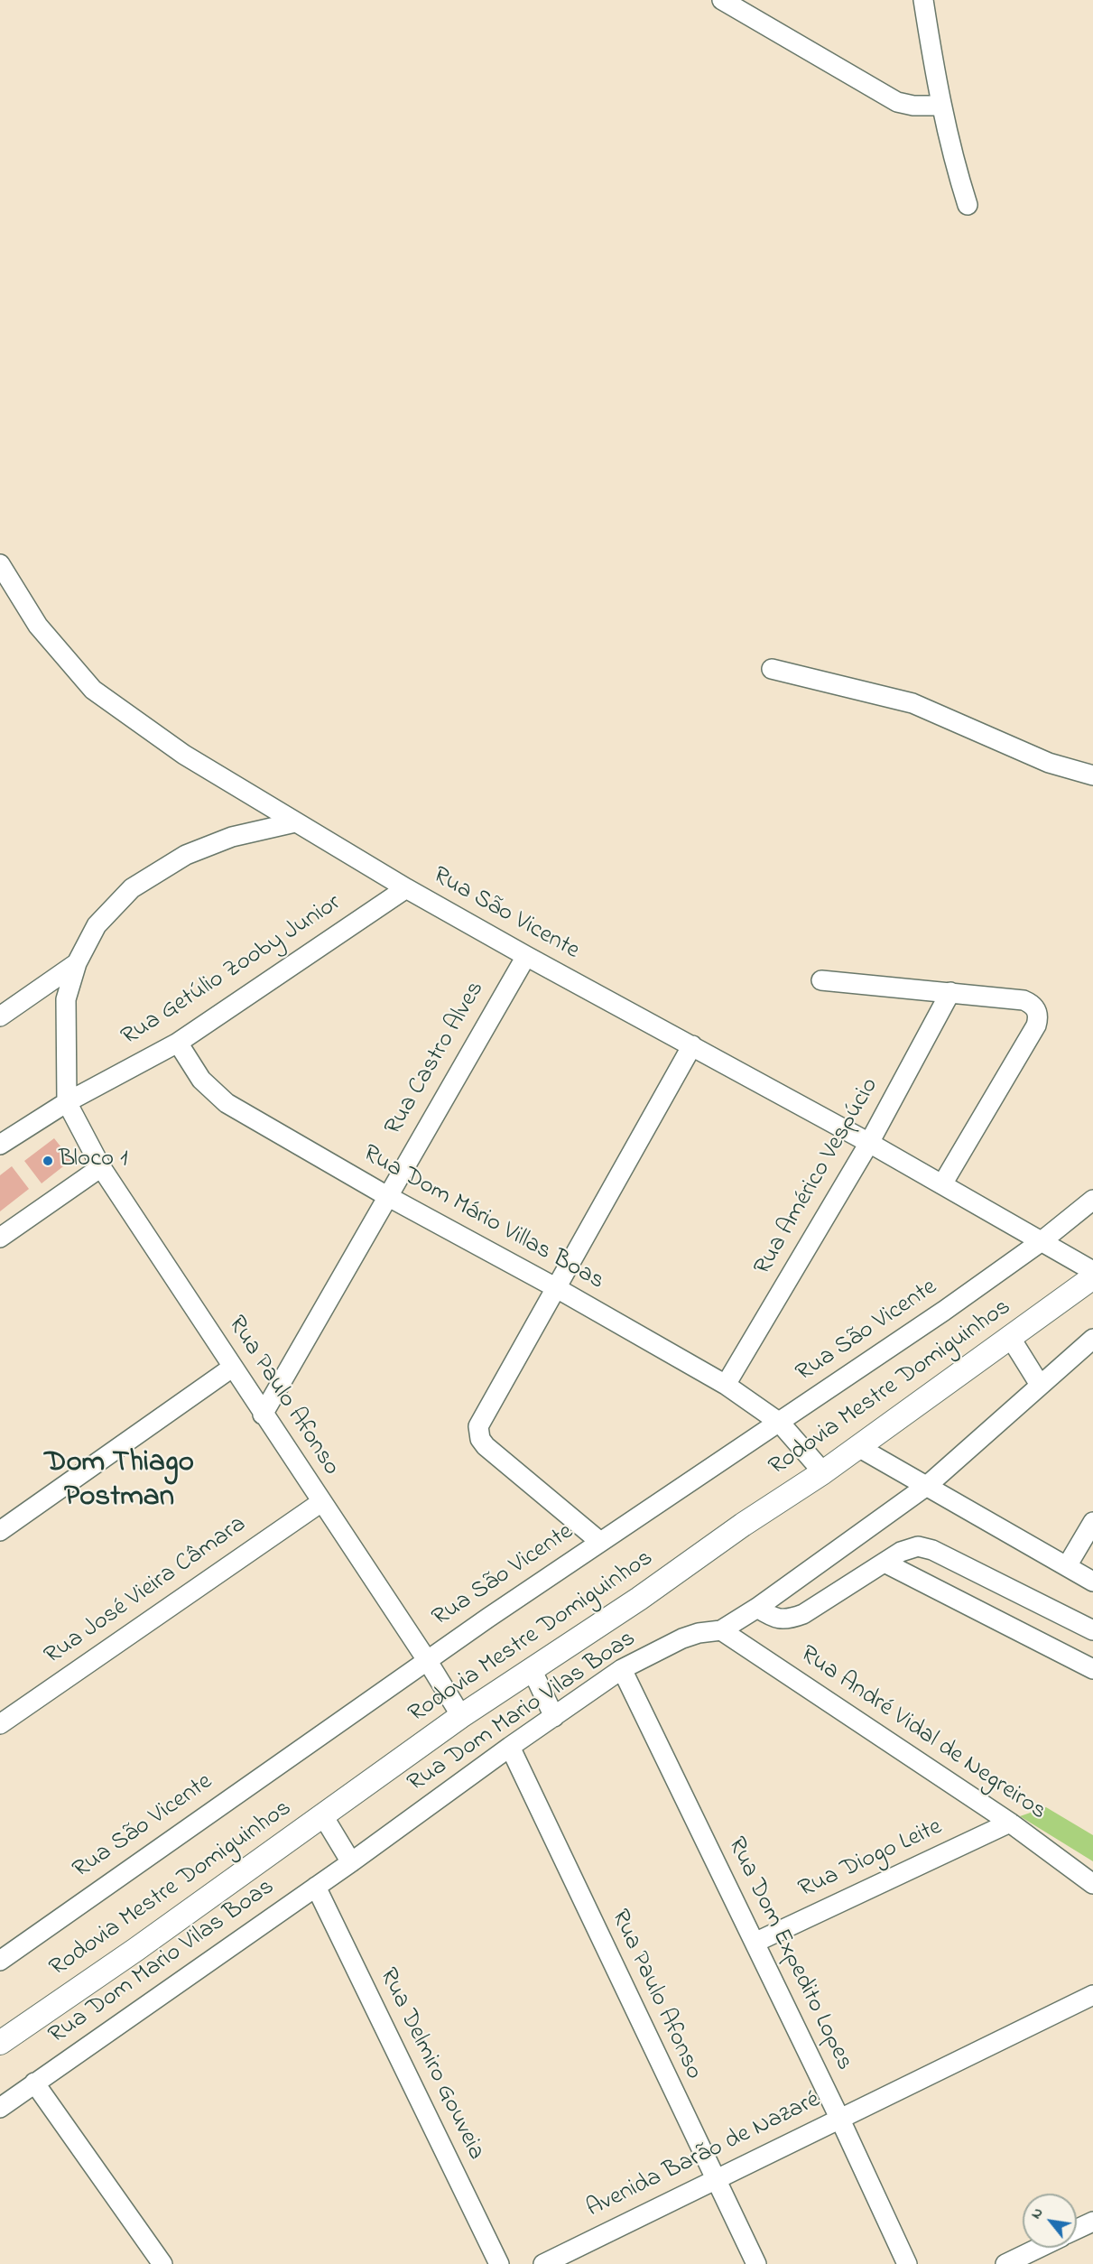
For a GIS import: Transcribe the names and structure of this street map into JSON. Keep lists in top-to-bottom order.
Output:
{
  "streets": {
    "main road": ["Rodovia Mestre Domiguinhos"],
    "street": [
      "Rua São Vicente",
      "Rua Getúlio Zooby Junior",
      "Rua Castro Alves",
      "Rua Américo Vespúcio",
      "Rua Dom Mário Villas Boas",
      "Rua Paulo Afonso",
      "Rua José Vieira Câmara",
      "Rua Dom Mario Vilas Boas",
      "Rua André Vidal de Negreiros",
      "Rua Diogo Leite",
      "Rua Dom Expedito Lopes",
      "Rua Delmiro Gouveia",
      "Avenida Barão de Nazaré"
    ]
  },
  "crossings": [
    ["Rua São Vicente", "Rua Getúlio Zooby Junior"],
    ["Rua São Vicente", "Rua Castro Alves"],
    ["Rua São Vicente", "Rua Américo Vespúcio"],
    ["Rua São Vicente", "Rua Dom Mário Villas Boas"],
    ["Rua São Vicente", "Rua Paulo Afonso"],
    ["Rua Getúlio Zooby Junior", "Rua Dom Mário Villas Boas"],
    ["Rua Getúlio Zooby Junior", "Rua Paulo Afonso"],
    ["Rua Castro Alves", "Rua Dom Mário Villas Boas"],
    ["Rua Castro Alves", "Rua Paulo Afonso"],
    ["Rua Américo Vespúcio", "Rua Dom Mário Villas Boas"],
    ["Rua Dom Mário Villas Boas", "Rodovia Mestre Domiguinhos"],
    ["Rodovia Mestre Domiguinhos", "Rua Paulo Afonso"],
    ["Rua Paulo Afonso", "Rua José Vieira Câmara"],
    ["Rua Paulo Afonso", "Rua Dom Mario Vilas Boas"],
    ["Rua Paulo Afonso", "Avenida Barão de Nazaré"],
    ["Rua Dom Mario Vilas Boas", "Rua André Vidal de Negreiros"],
    ["Rua Dom Mario Vilas Boas", "Rua Dom Expedito Lopes"],
    ["Rua Dom Mario Vilas Boas", "Rua Delmiro Gouveia"],
    ["Rua André Vidal de Negreiros", "Rua Diogo Leite"],
    ["Rua Diogo Leite", "Rua Dom Expedito Lopes"],
    ["Rua Dom Expedito Lopes", "Avenida Barão de Nazaré"]
  ],
  "districts": ["Dom Thiago Postman"],
  "places": ["Bloco 1"],
  "north": "top left"
}
